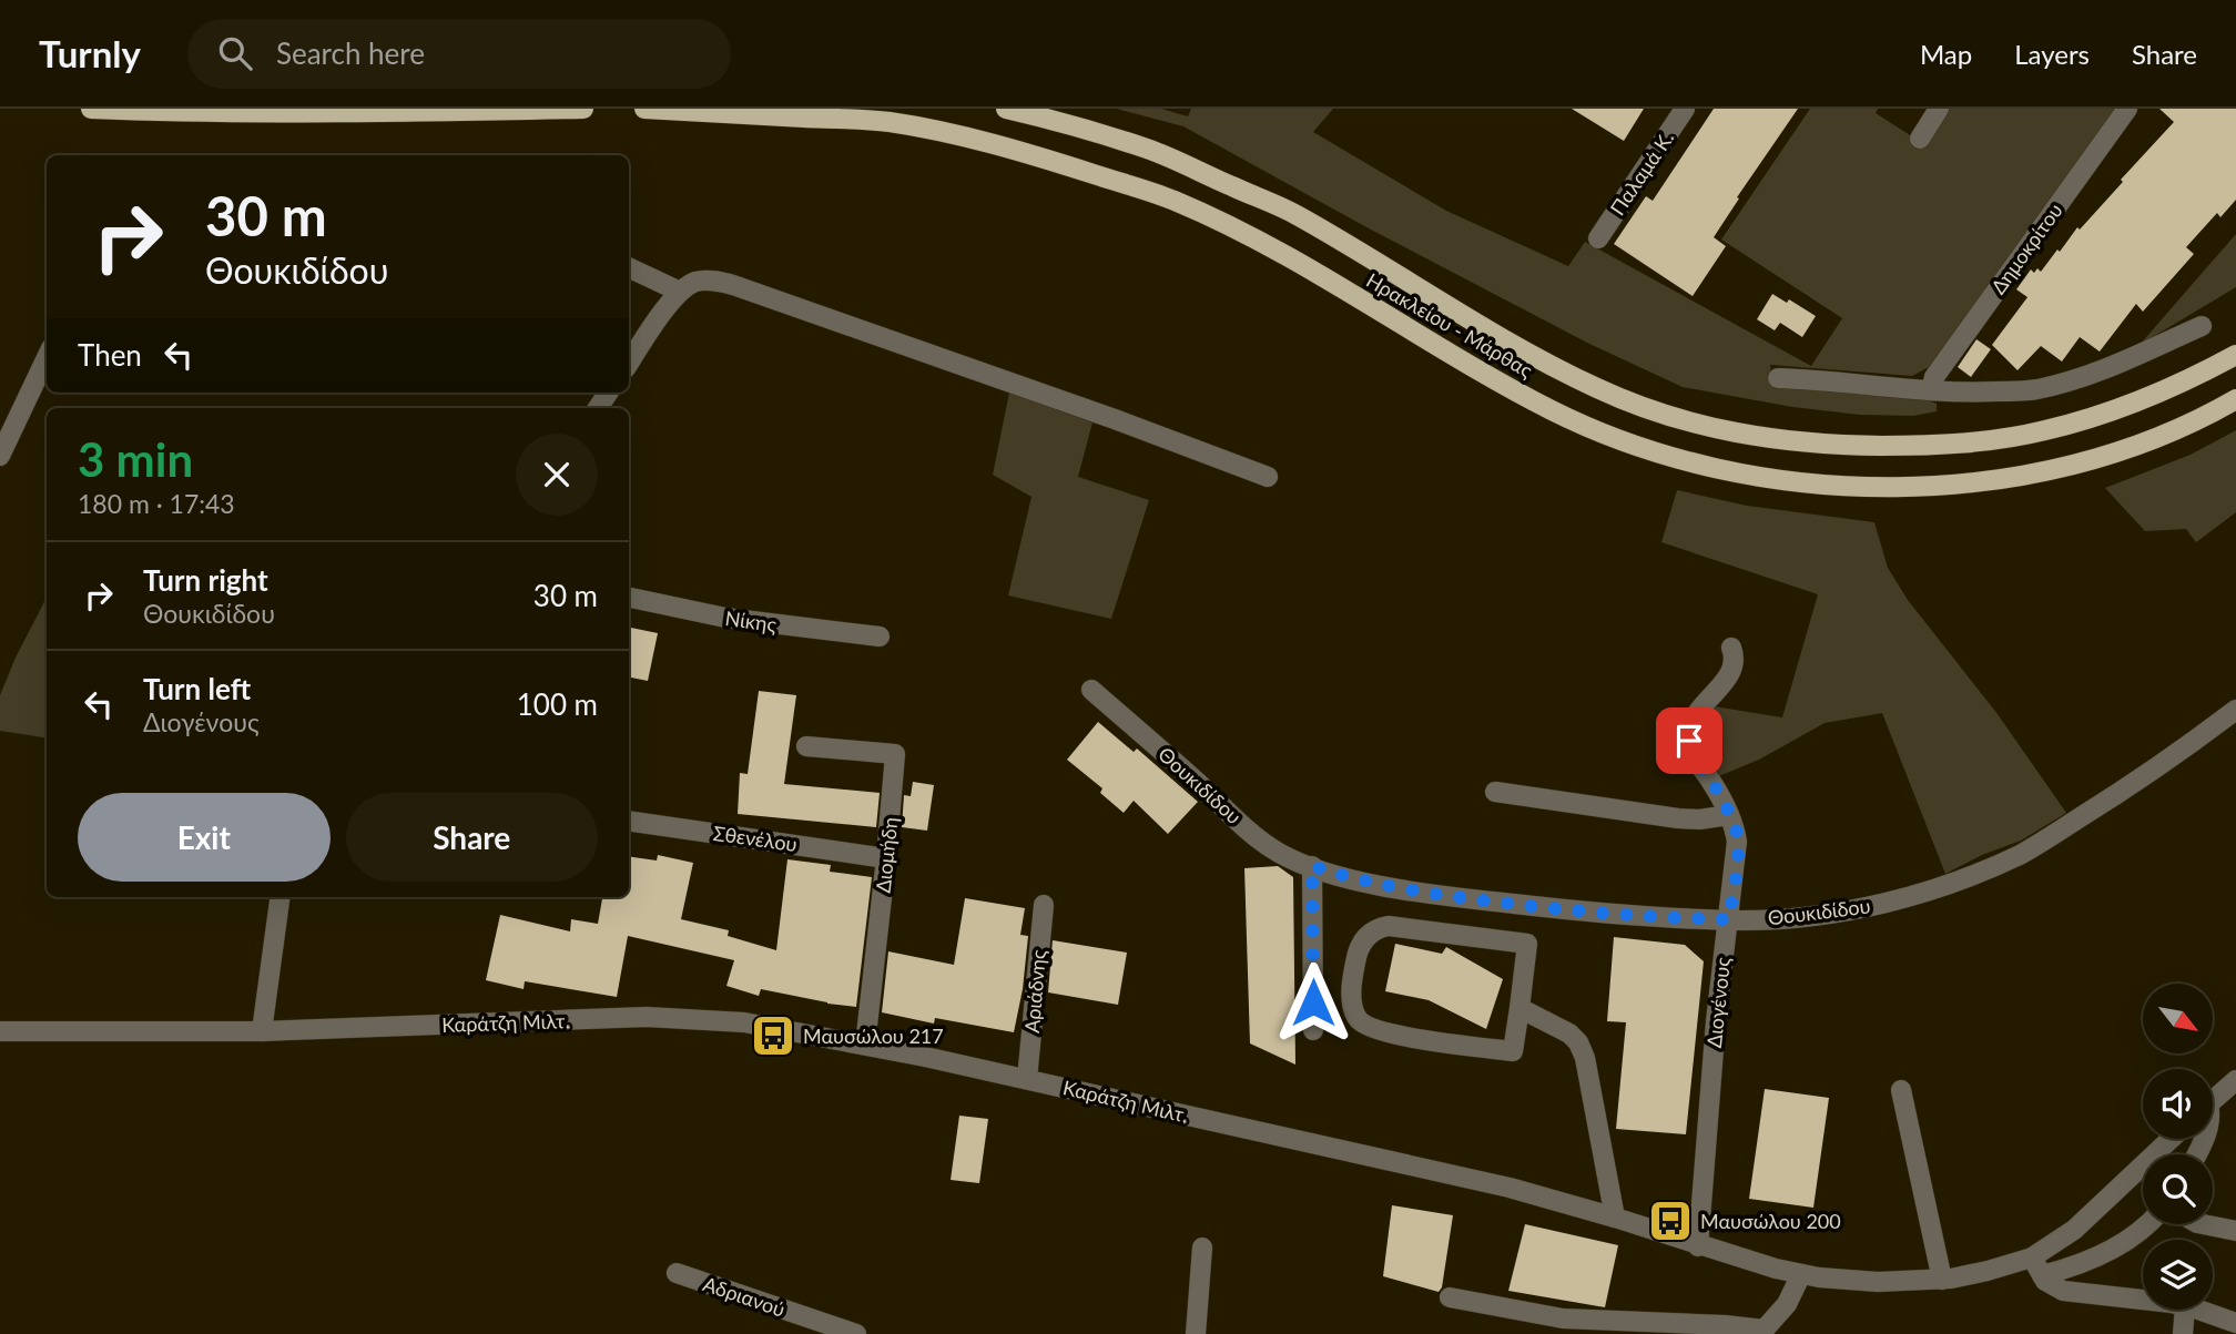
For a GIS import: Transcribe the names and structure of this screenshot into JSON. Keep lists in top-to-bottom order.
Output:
{
  "streets": {
    "main road": ["Ηρακλείου - Μάρθας"],
    "street": [
      "Παλαμά Κ.",
      "Δημοκρίτου",
      "Νίκης",
      "Θουκιδίδου",
      "Σθενέλου",
      "Διομήδη",
      "Αριάδνης",
      "Διογένους",
      "Καράτζη Μιλτ.",
      "Αδριανού"
    ]
  },
  "crossings": [
    ["Θουκιδίδου", "Διογένους"],
    ["Σθενέλου", "Διομήδη"],
    ["Διομήδη", "Καράτζη Μιλτ."],
    ["Αριάδνης", "Καράτζη Μιλτ."],
    ["Διογένους", "Καράτζη Μιλτ."]
  ],
  "places": {
    "bus stop": ["Μαυσώλου 217", "Μαυσώλου 200"]
  },
  "north": "bottom right",
  "page": {
    "header": "Turnly",
    "search": "Search here",
    "nav": ["Map", "Layers", "Share"],
    "turn": ["30 m", "Θουκιδίδου"],
    "then": "Then",
    "heading": ["3 min", "180 m · 17:43"],
    "list": [
      {
        "name": "Turn right",
        "note": "Θουκιδίδου",
        "value": "30 m"
      },
      {
        "name": "Turn left",
        "note": "Διογένους",
        "value": "100 m"
      }
    ],
    "buttons": ["Exit", "Share"]
  }
}
